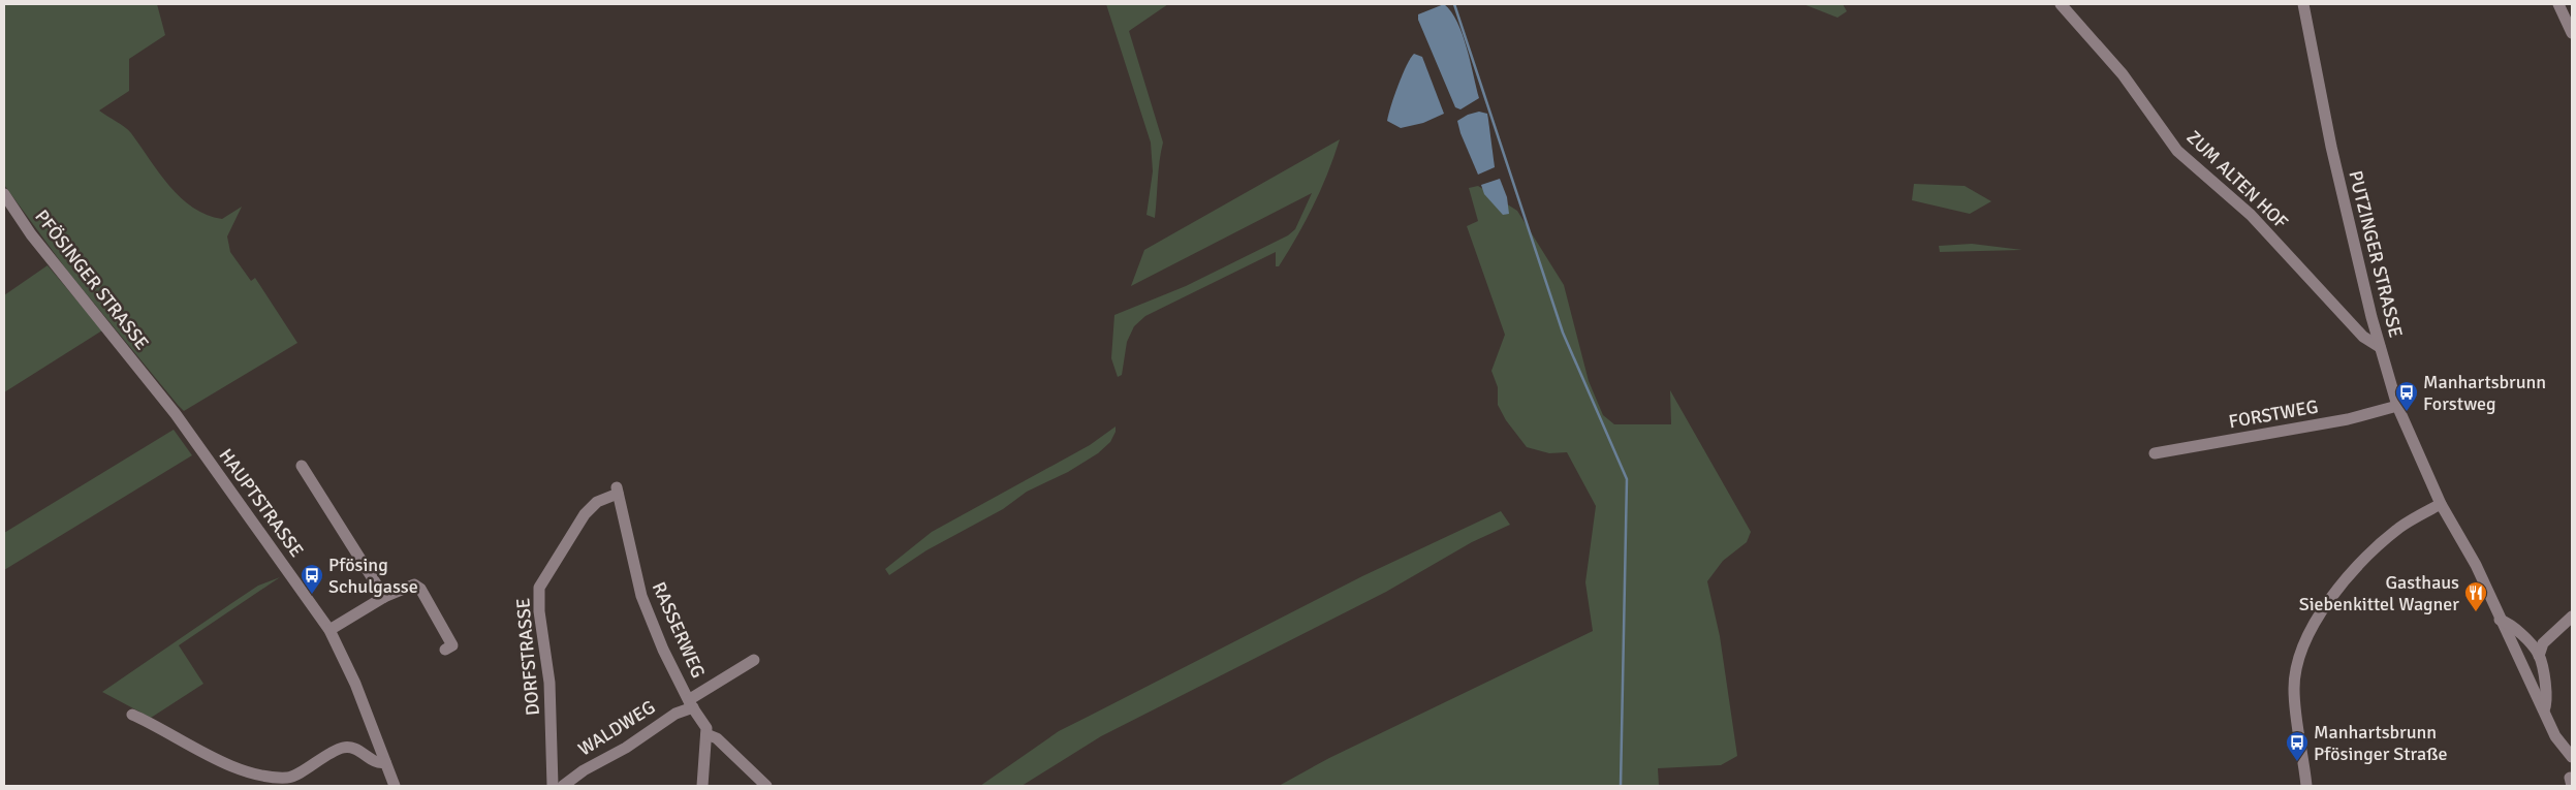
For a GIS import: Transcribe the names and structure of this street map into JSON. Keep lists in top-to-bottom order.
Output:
{
  "streets": {
    "street": [
      "ZUM ALTEN HOF",
      "PUTZINGER STRASSE",
      "PFÖSINGER STRASSE",
      "FORSTWEG",
      "HAUPTSTRASSE",
      "RASSERWEG",
      "DORFSTRASSE",
      "WALDWEG"
    ]
  },
  "crossings": [
    ["ZUM ALTEN HOF", "PUTZINGER STRASSE"],
    ["PUTZINGER STRASSE", "FORSTWEG"],
    ["PFÖSINGER STRASSE", "HAUPTSTRASSE"],
    ["RASSERWEG", "DORFSTRASSE"],
    ["RASSERWEG", "WALDWEG"]
  ],
  "places": {
    "bus stop": ["Manhartsbrunn Forstweg", "Pfösing Schulgasse", "Manhartsbrunn Pfösinger Straße"],
    "restaurant": ["Gasthaus Siebenkittel Wagner"]
  }
}
